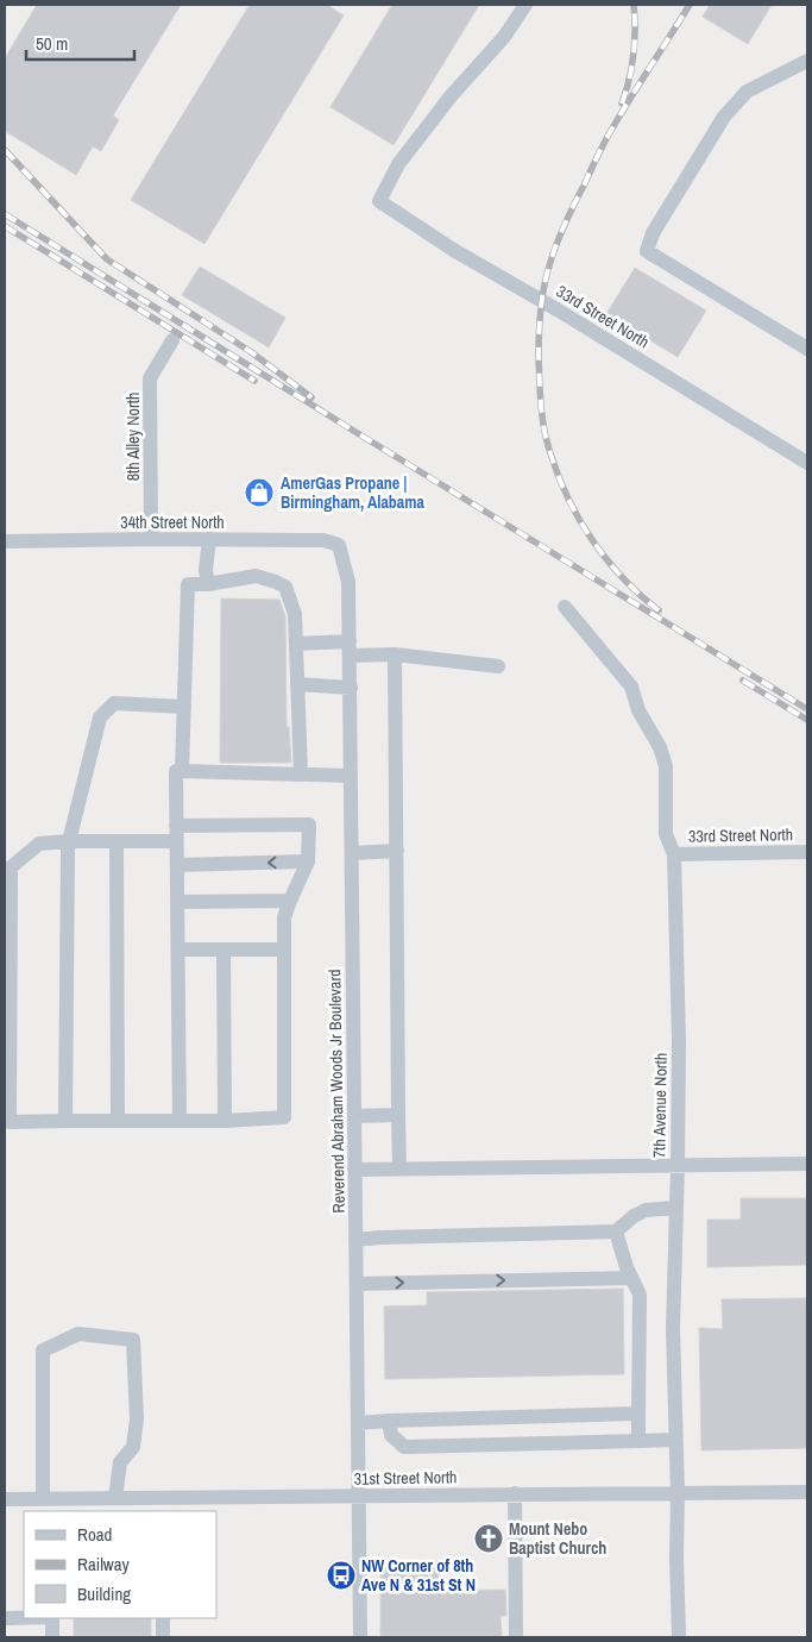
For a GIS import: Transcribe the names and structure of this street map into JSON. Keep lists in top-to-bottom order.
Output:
{
  "streets": {
    "street": [
      "33rd Street North",
      "8th Alley North",
      "34th Street North",
      "Reverend Abraham Woods Jr Boulevard",
      "7th Avenue North",
      "31st Street North"
    ]
  },
  "crossings": [
    ["33rd Street North", "7th Avenue North"],
    ["8th Alley North", "34th Street North"],
    ["34th Street North", "Reverend Abraham Woods Jr Boulevard"],
    ["Reverend Abraham Woods Jr Boulevard", "31st Street North"],
    ["7th Avenue North", "31st Street North"]
  ],
  "places": {
    "shop": ["AmerGas Propane | Birmingham, Alabama"],
    "church": ["Mount Nebo Baptist Church"],
    "bus stop": ["NW Corner of 8th Ave N & 31st St N"]
  },
  "legend": ["Road", "Railway", "Building"],
  "scale_bar": "50 m"
}
